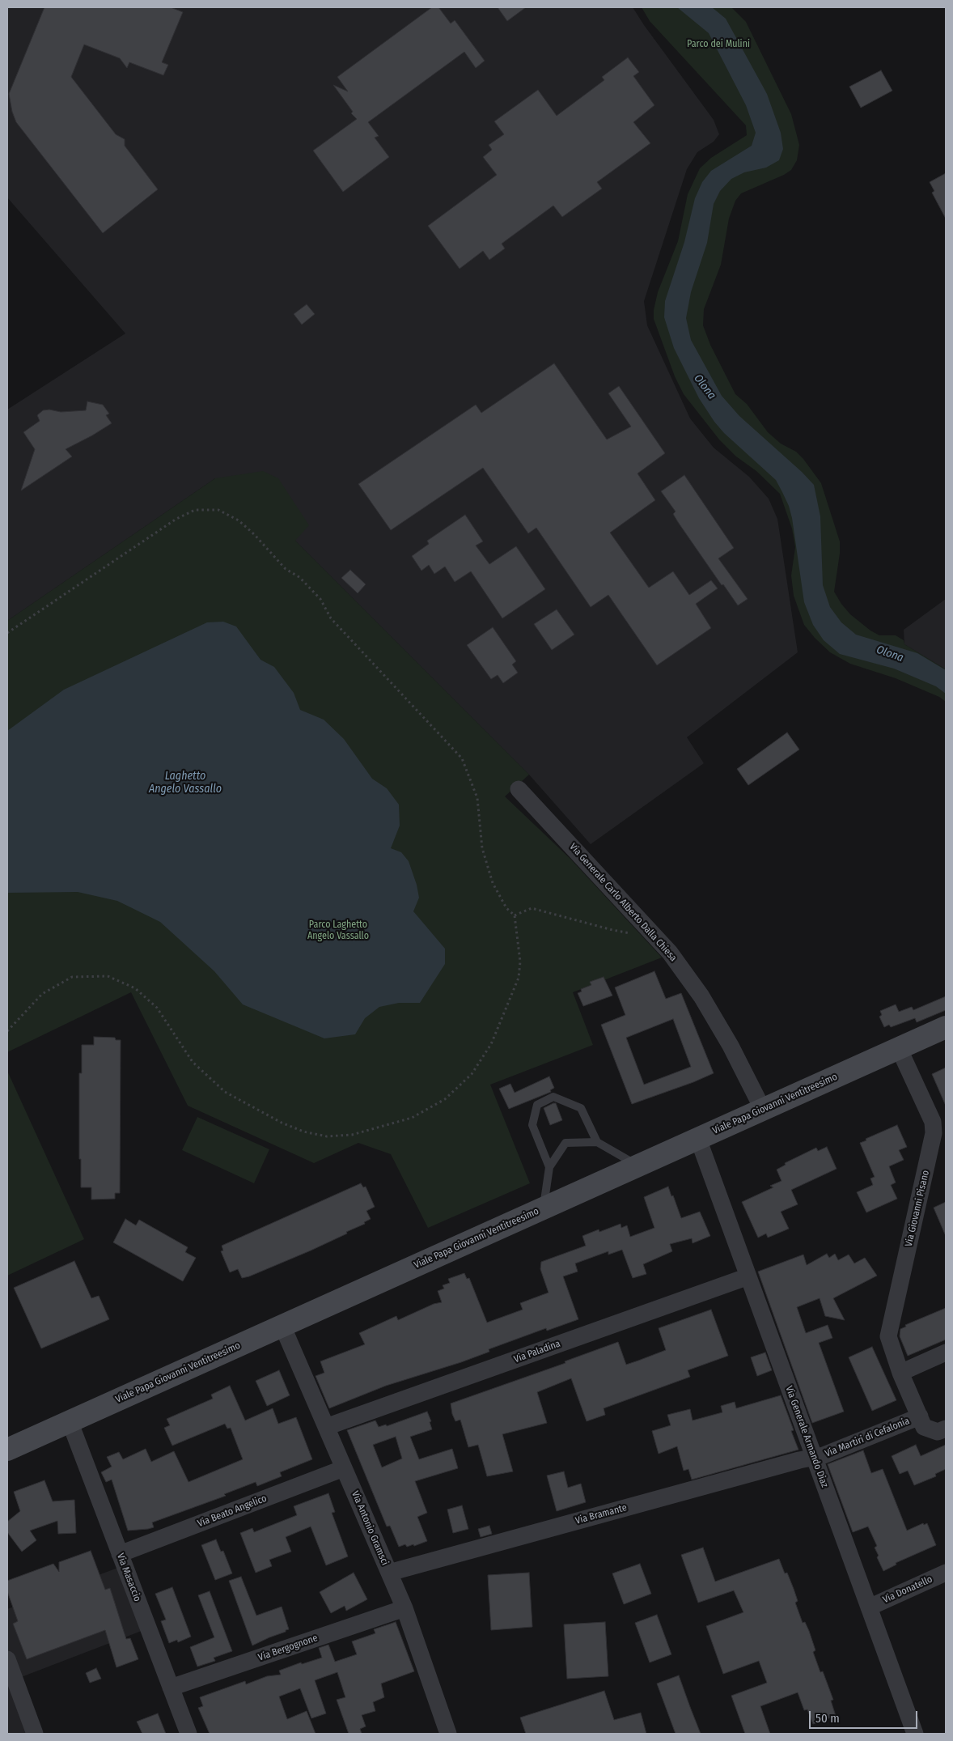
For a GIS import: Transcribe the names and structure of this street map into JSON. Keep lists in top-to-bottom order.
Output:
{
  "streets": {
    "street": [
      "Via Generale Carlo Alberto Dalla Chiesa",
      "Viale Papa Giovanni Ventitreesimo",
      "Via Giovanni Pisano",
      "Via Paladina",
      "Via Generale Armando Diaz",
      "Via Martiri di Cefalonia",
      "Via Beato Angelico",
      "Via Bramante",
      "Via Antonio Gramsci",
      "Via Masaccio",
      "Via Donatello",
      "Via Bergognone"
    ]
  },
  "crossings": [
    ["Via Generale Carlo Alberto Dalla Chiesa", "Viale Papa Giovanni Ventitreesimo"],
    ["Viale Papa Giovanni Ventitreesimo", "Via Giovanni Pisano"],
    ["Viale Papa Giovanni Ventitreesimo", "Via Generale Armando Diaz"],
    ["Viale Papa Giovanni Ventitreesimo", "Via Antonio Gramsci"],
    ["Viale Papa Giovanni Ventitreesimo", "Via Masaccio"],
    ["Via Giovanni Pisano", "Via Martiri di Cefalonia"],
    ["Via Paladina", "Via Generale Armando Diaz"],
    ["Via Paladina", "Via Antonio Gramsci"],
    ["Via Generale Armando Diaz", "Via Martiri di Cefalonia"],
    ["Via Generale Armando Diaz", "Via Bramante"],
    ["Via Generale Armando Diaz", "Via Donatello"],
    ["Via Martiri di Cefalonia", "Via Bramante"],
    ["Via Beato Angelico", "Via Antonio Gramsci"],
    ["Via Beato Angelico", "Via Masaccio"],
    ["Via Bramante", "Via Antonio Gramsci"],
    ["Via Antonio Gramsci", "Via Bergognone"],
    ["Via Masaccio", "Via Bergognone"]
  ],
  "water": ["Olona", "Laghetto Angelo Vassallo"],
  "parks": ["Parco dei Mulini", "Parco Laghetto Angelo Vassallo"],
  "scale_bar": "50 m"
}
